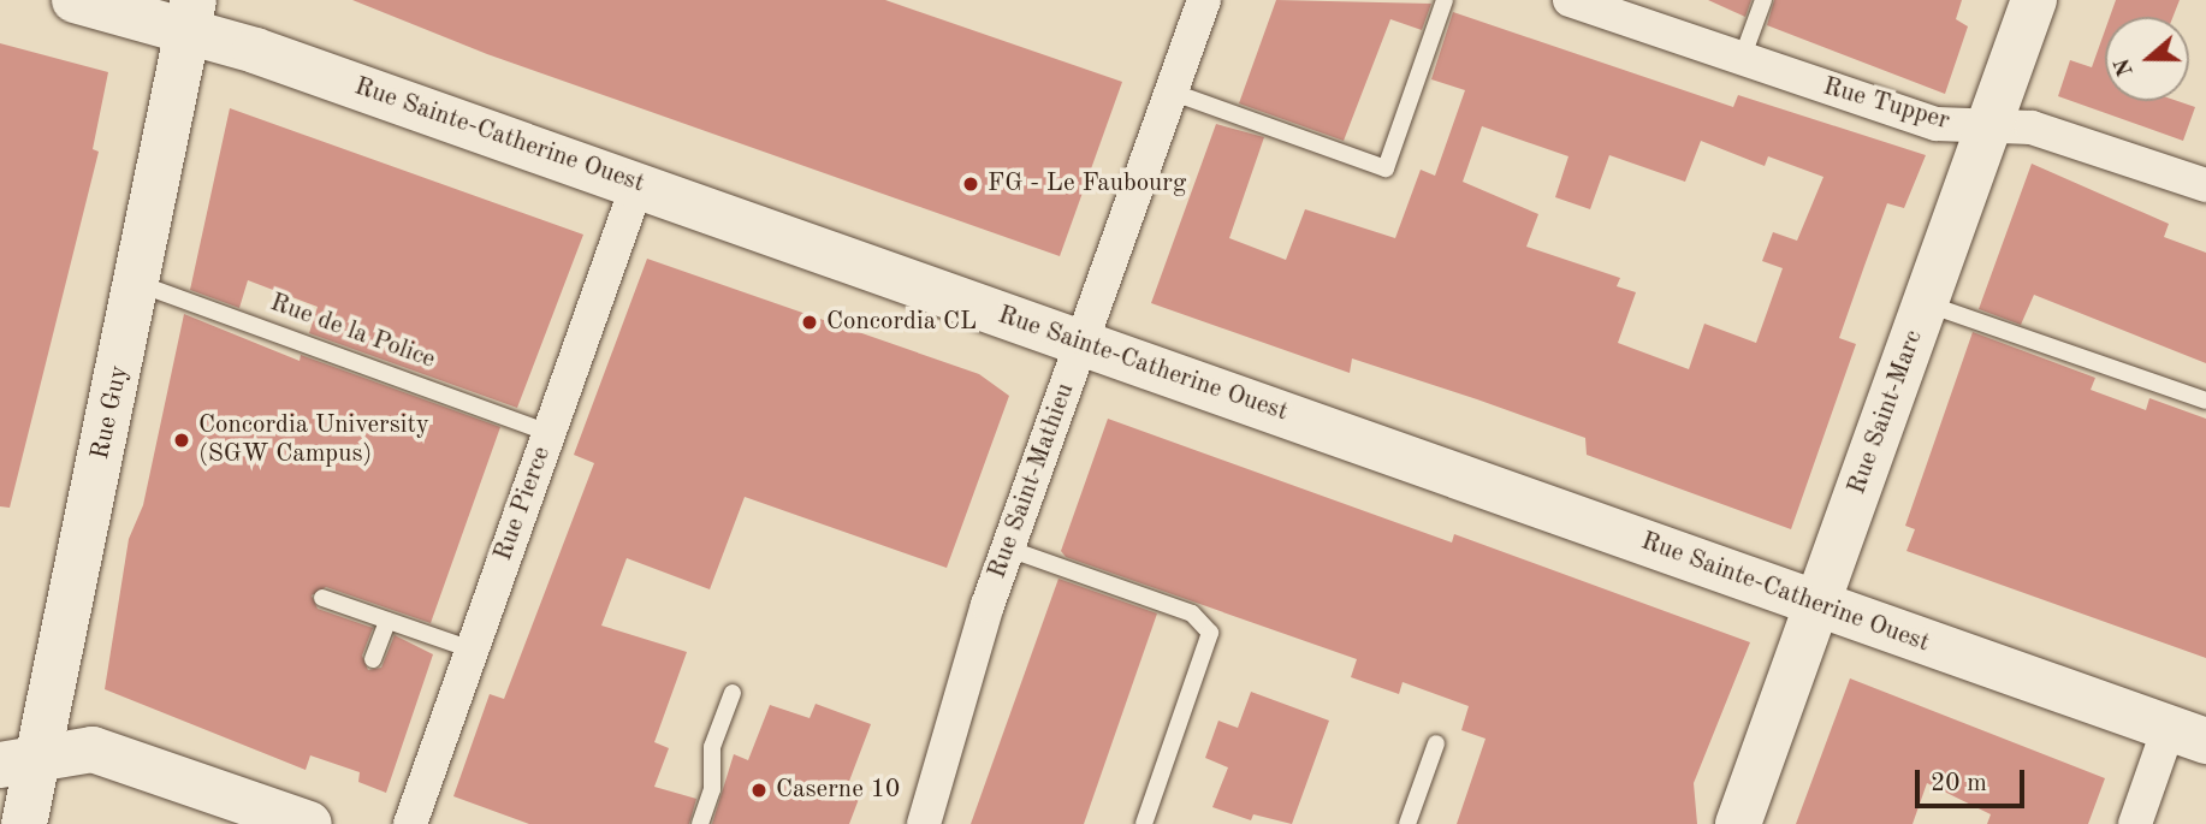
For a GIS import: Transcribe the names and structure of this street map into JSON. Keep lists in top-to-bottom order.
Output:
{
  "streets": {
    "street": [
      "Rue Tupper",
      "Rue Sainte-Catherine Ouest",
      "Rue Guy",
      "Rue Saint-Marc",
      "Rue Saint-Mathieu",
      "Rue Pierce"
    ],
    "lane": ["Rue de la Police"]
  },
  "crossings": [
    ["Rue Tupper", "Rue Saint-Marc"],
    ["Rue Sainte-Catherine Ouest", "Rue Guy"],
    ["Rue Sainte-Catherine Ouest", "Rue Saint-Marc"],
    ["Rue Sainte-Catherine Ouest", "Rue Saint-Mathieu"],
    ["Rue Sainte-Catherine Ouest", "Rue Pierce"],
    ["Rue de la Police", "Rue Guy"],
    ["Rue de la Police", "Rue Pierce"]
  ],
  "places": [
    "FG - Le Faubourg",
    "Concordia CL",
    "Concordia University (SGW Campus)",
    "Caserne 10"
  ],
  "scale_bar": "20 m",
  "north": "left"
}
